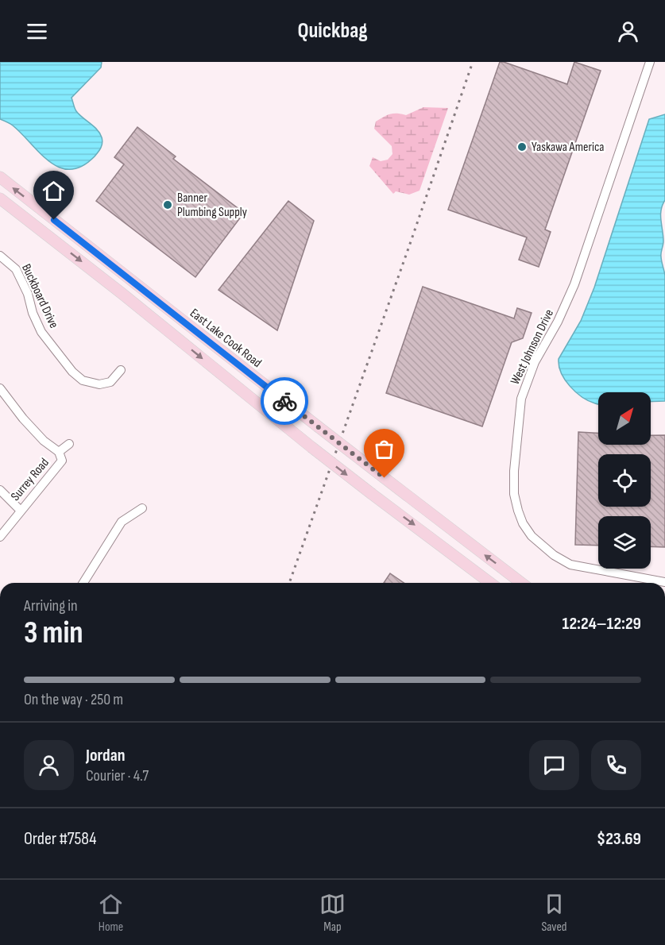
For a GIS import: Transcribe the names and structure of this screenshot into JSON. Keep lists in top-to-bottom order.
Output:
{
  "streets": {
    "main road": ["East Lake Cook Road"],
    "street": ["Buckboard Drive", "West Johnson Drive", "Surrey Road"]
  },
  "places": ["Yaskawa America", "Banner Plumbing Supply"],
  "north": "top right",
  "page": {
    "header": "Quickbag",
    "heading": ["3 min", "Arriving in", "12:24–12:29"],
    "panel": [
      "Jordan",
      "Courier · 4.7",
      "Order #7584",
      "$23.69"
    ],
    "bar": "On the way · 250 m",
    "tabs": ["Home", "Map", "Saved"]
  }
}
